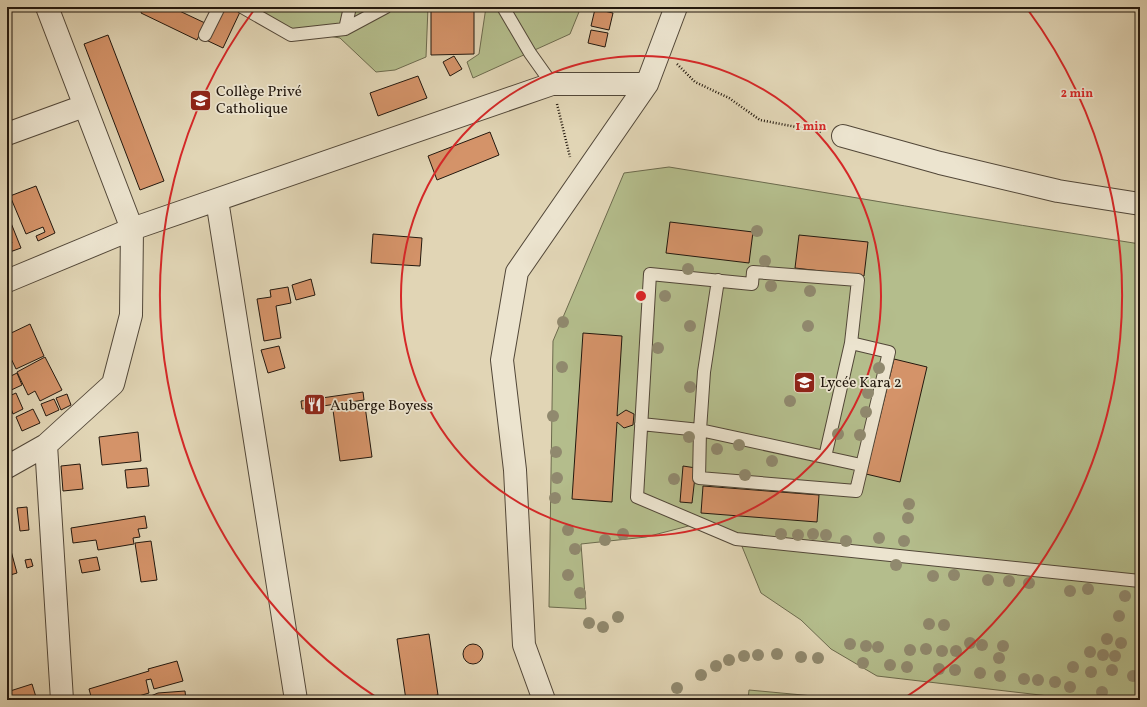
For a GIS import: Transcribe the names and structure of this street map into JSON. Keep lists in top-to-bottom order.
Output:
{
  "places": {
    "school or university": ["Collège Privé Catholique", "Lycée Kara 2"],
    "restaurant": ["Auberge Boyess"]
  },
  "rings": ["2 min", "1 min"]
}
